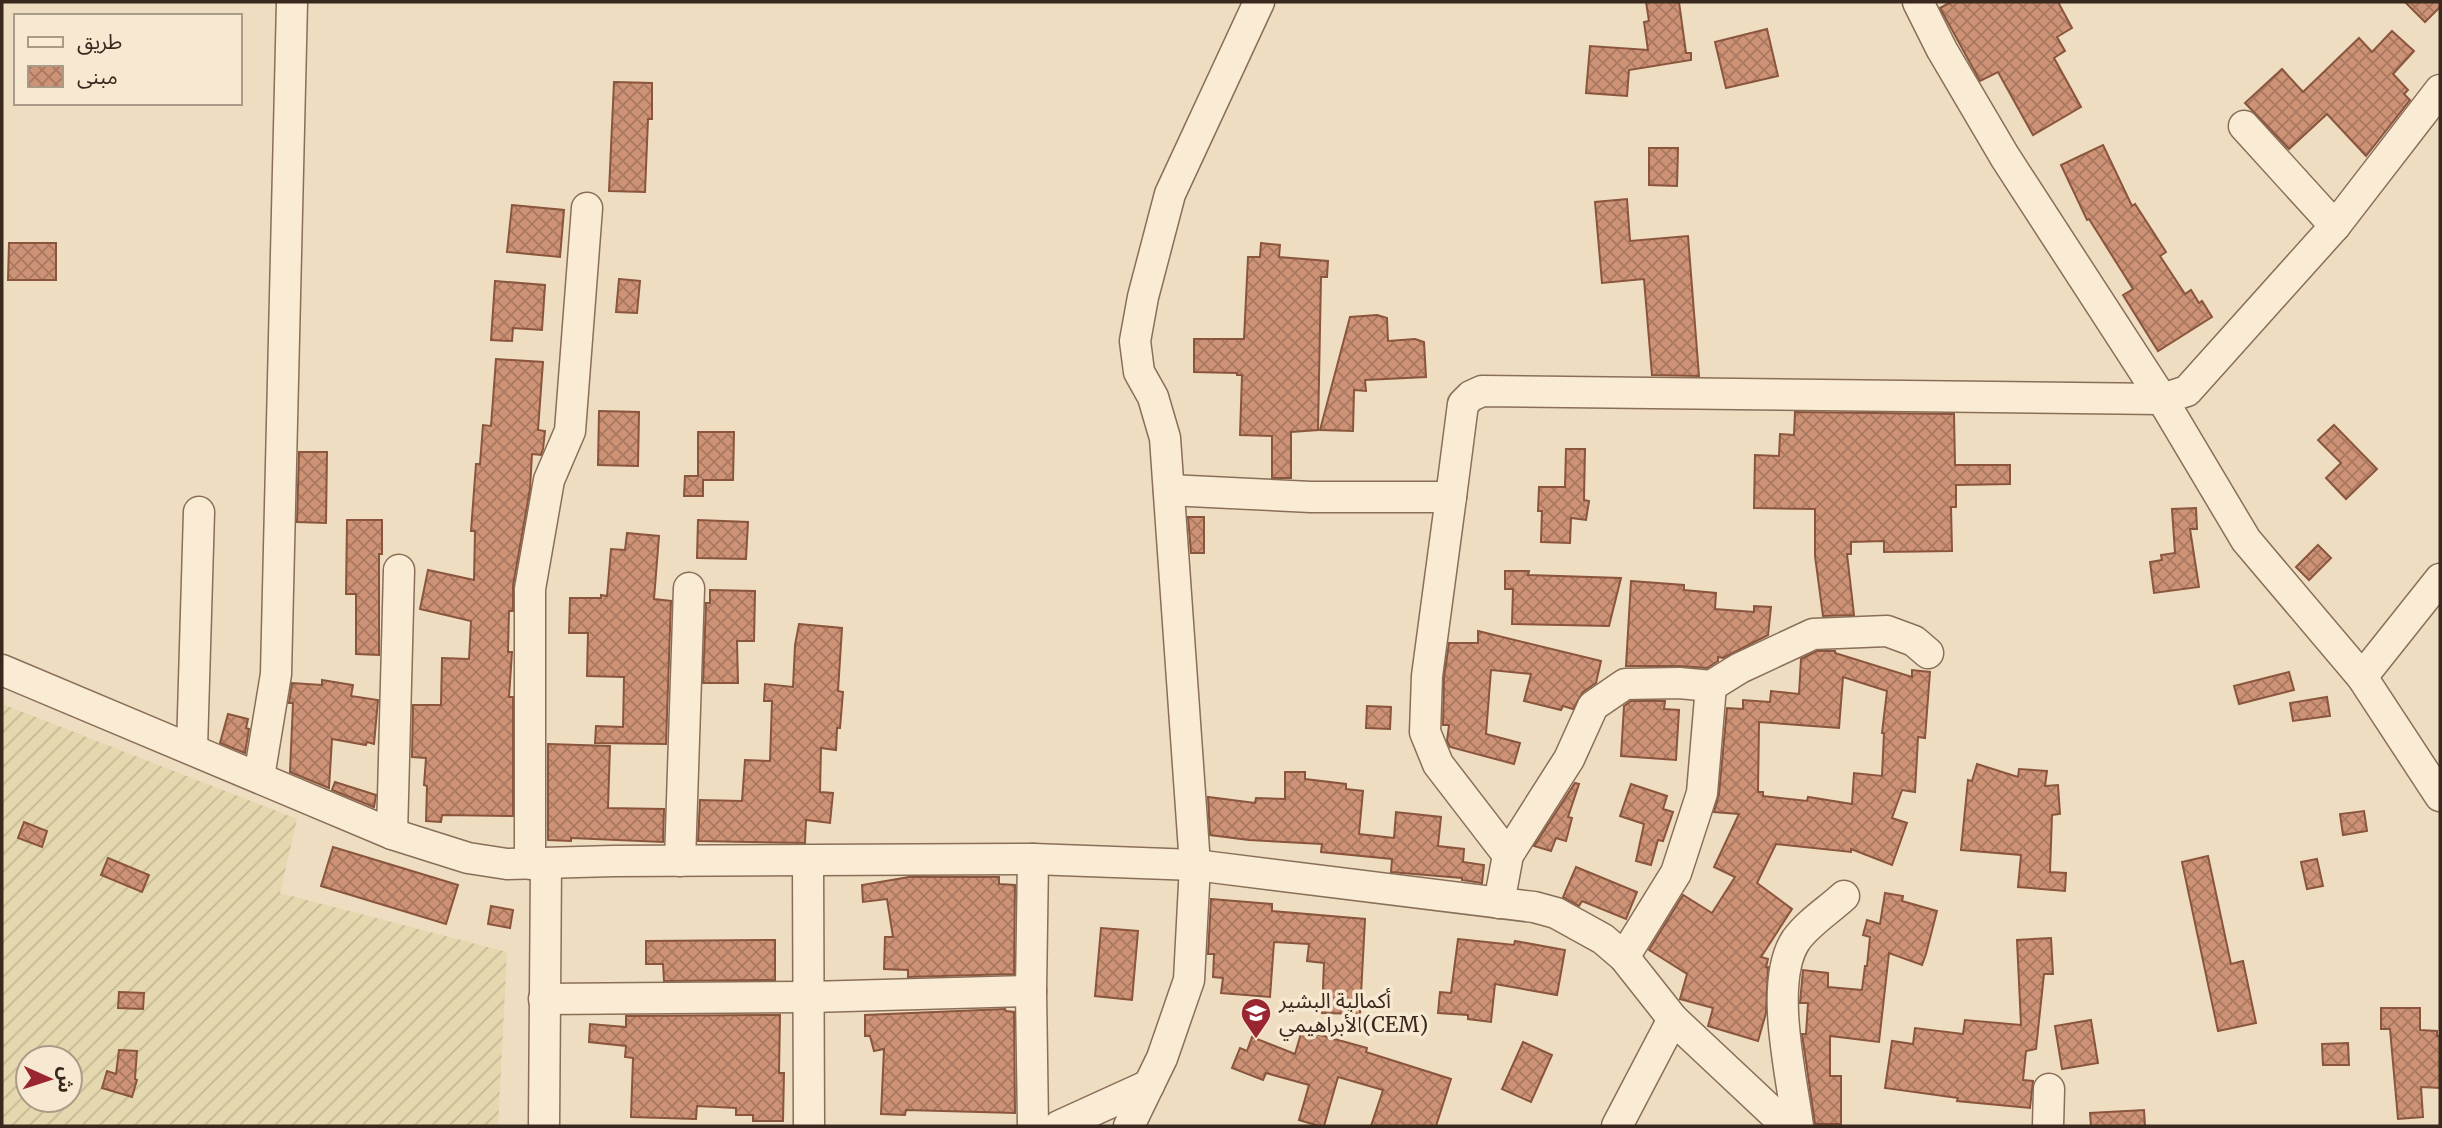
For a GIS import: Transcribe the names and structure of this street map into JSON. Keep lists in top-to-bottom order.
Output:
{
  "places": {
    "school or university": ["أكمالية البشير الأبراهيمي(CEM)"]
  },
  "legend": ["طريق", "مبنى"],
  "north": "right"
}
